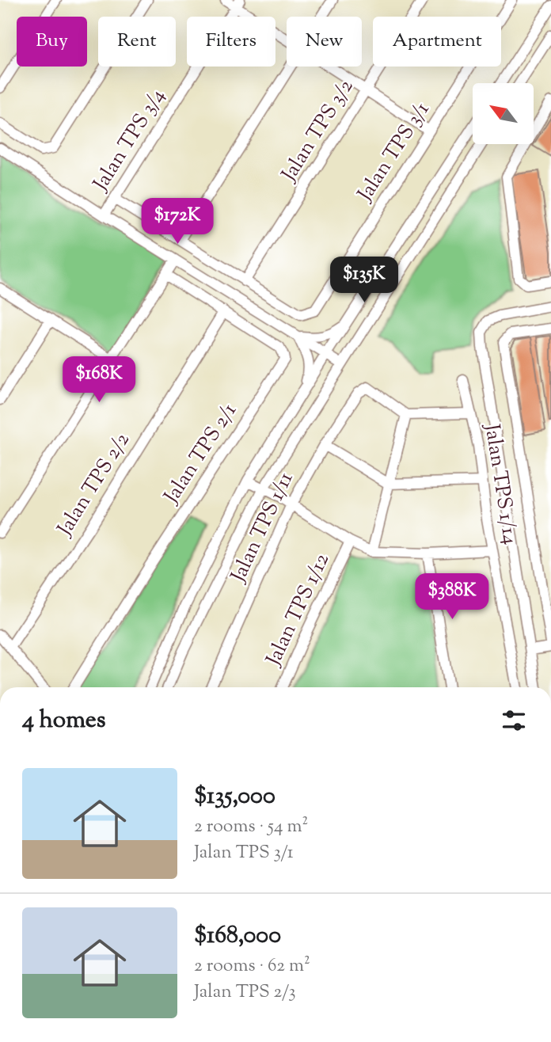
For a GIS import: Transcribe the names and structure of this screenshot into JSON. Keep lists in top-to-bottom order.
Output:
{
  "streets": {
    "street": [
      "Jalan TPS 3/2",
      "Jalan TPS 3/4",
      "Jalan TPS 3/1",
      "Jalan TPS 2/1",
      "Jalan TPS 2/2",
      "Jalan TPS 1/14",
      "Jalan TPS 1/11",
      "Jalan TPS 1/12"
    ]
  },
  "crossings": [
    ["Jalan TPS 3/2", "Jalan TPS 3/1"],
    ["Jalan TPS 2/1", "Jalan TPS 2/2"]
  ],
  "north": "top left",
  "page": {
    "chip": [
      "Buy",
      "Rent",
      "Filters",
      "New",
      "Apartment"
    ],
    "price": [
      "$172K",
      "$135K",
      "$168K",
      "$388K"
    ],
    "heading": "4 homes",
    "list": [
      {
        "name": "$135,000",
        "note": "2 rooms · 54 m² · Jalan TPS 3/1"
      },
      {
        "name": "$168,000",
        "note": "2 rooms · 62 m² · Jalan TPS 2/3"
      }
    ]
  }
}
